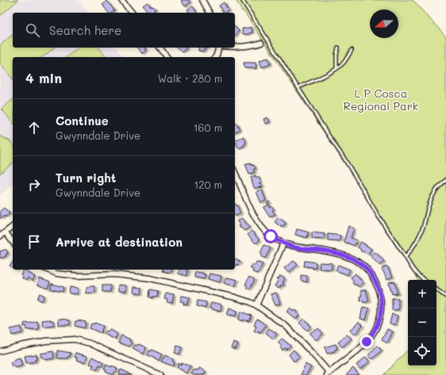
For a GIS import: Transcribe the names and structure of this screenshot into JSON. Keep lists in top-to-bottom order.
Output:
{
  "parks": ["L P Cosca Regional Park"],
  "north": "left",
  "page": {
    "search": "Search here",
    "heading": ["4 min", "Walk · 280 m"],
    "list": [
      ["Continue", "Gwynndale Drive", "160 m"],
      ["Turn right", "Gwynndale Drive", "120 m"],
      "Arrive at destination"
    ],
    "map_buttons": ["+", "−"]
  }
}
